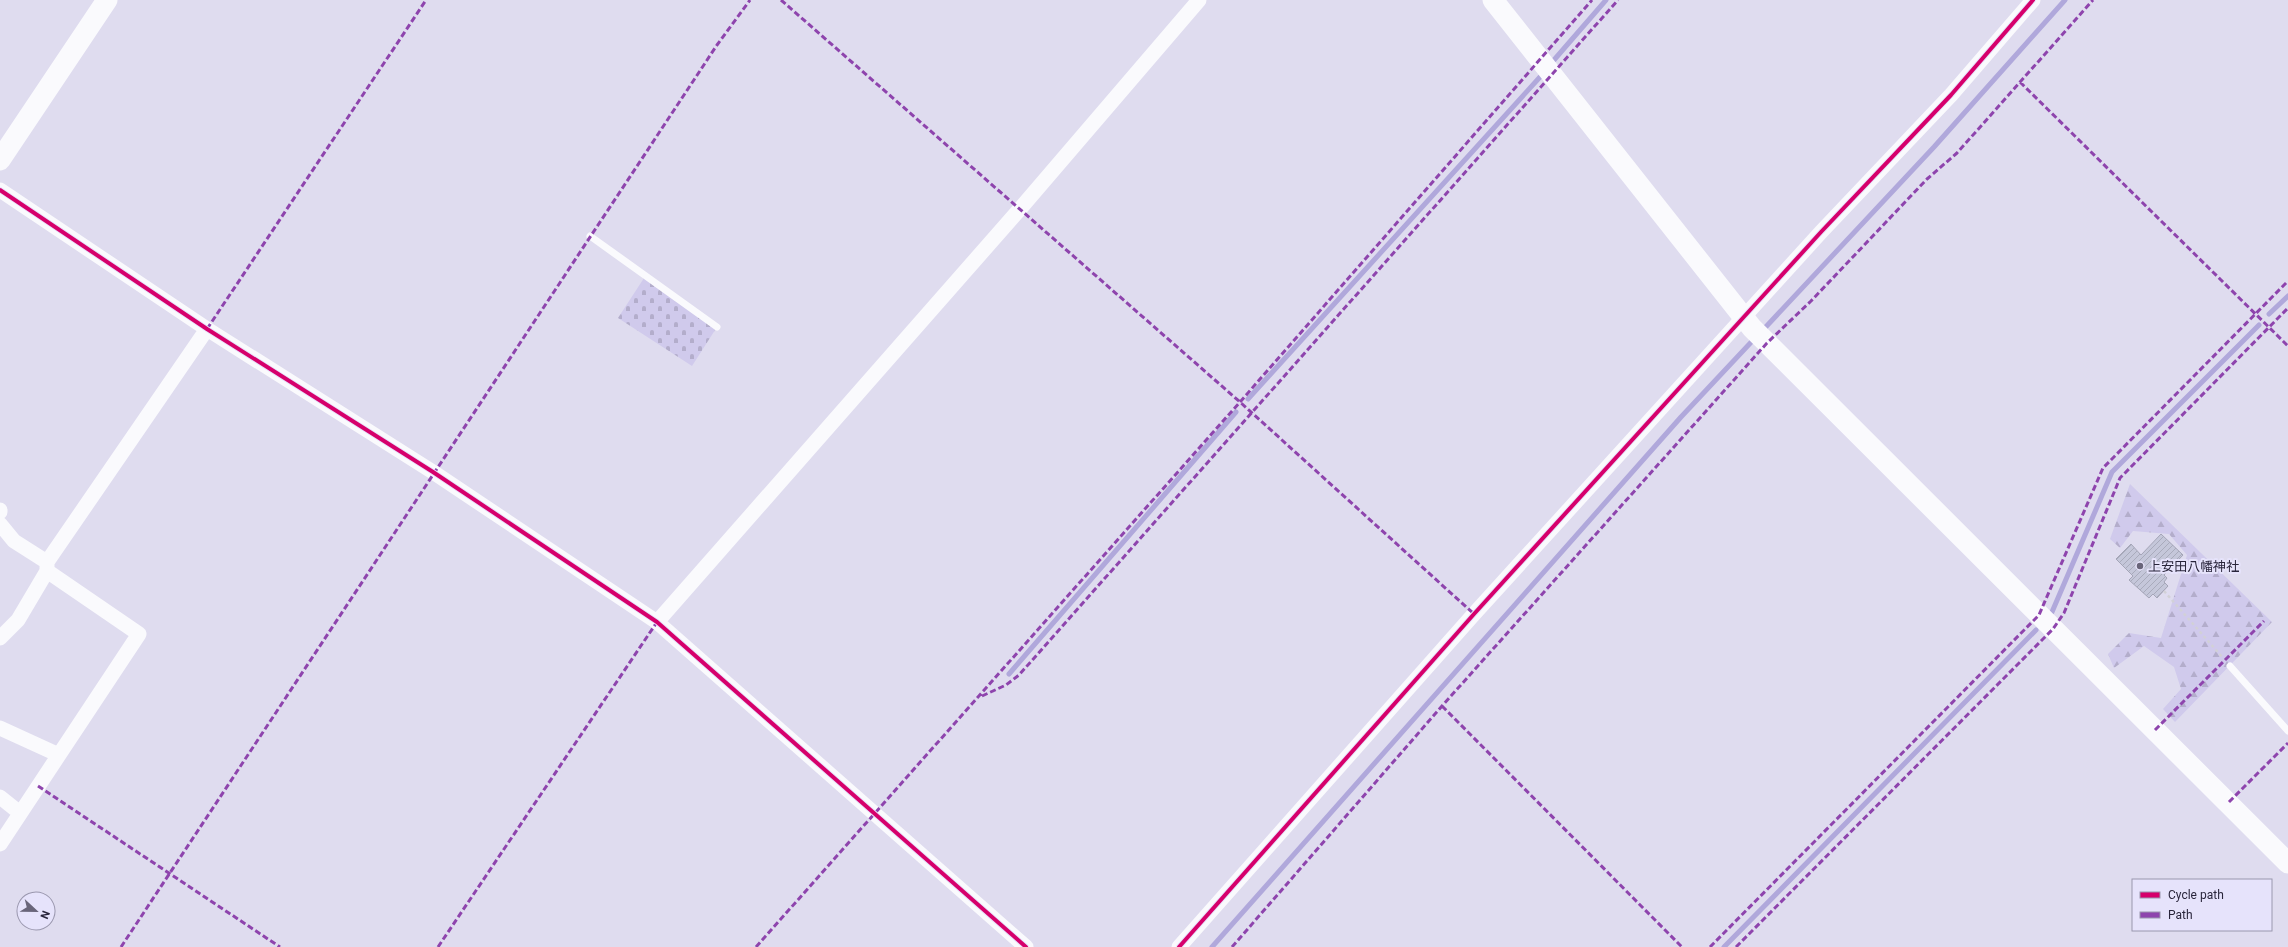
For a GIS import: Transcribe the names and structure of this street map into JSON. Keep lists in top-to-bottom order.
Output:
{
  "places": ["上安田八幡神社"],
  "legend": ["Cycle path", "Path"],
  "north": "right"
}
